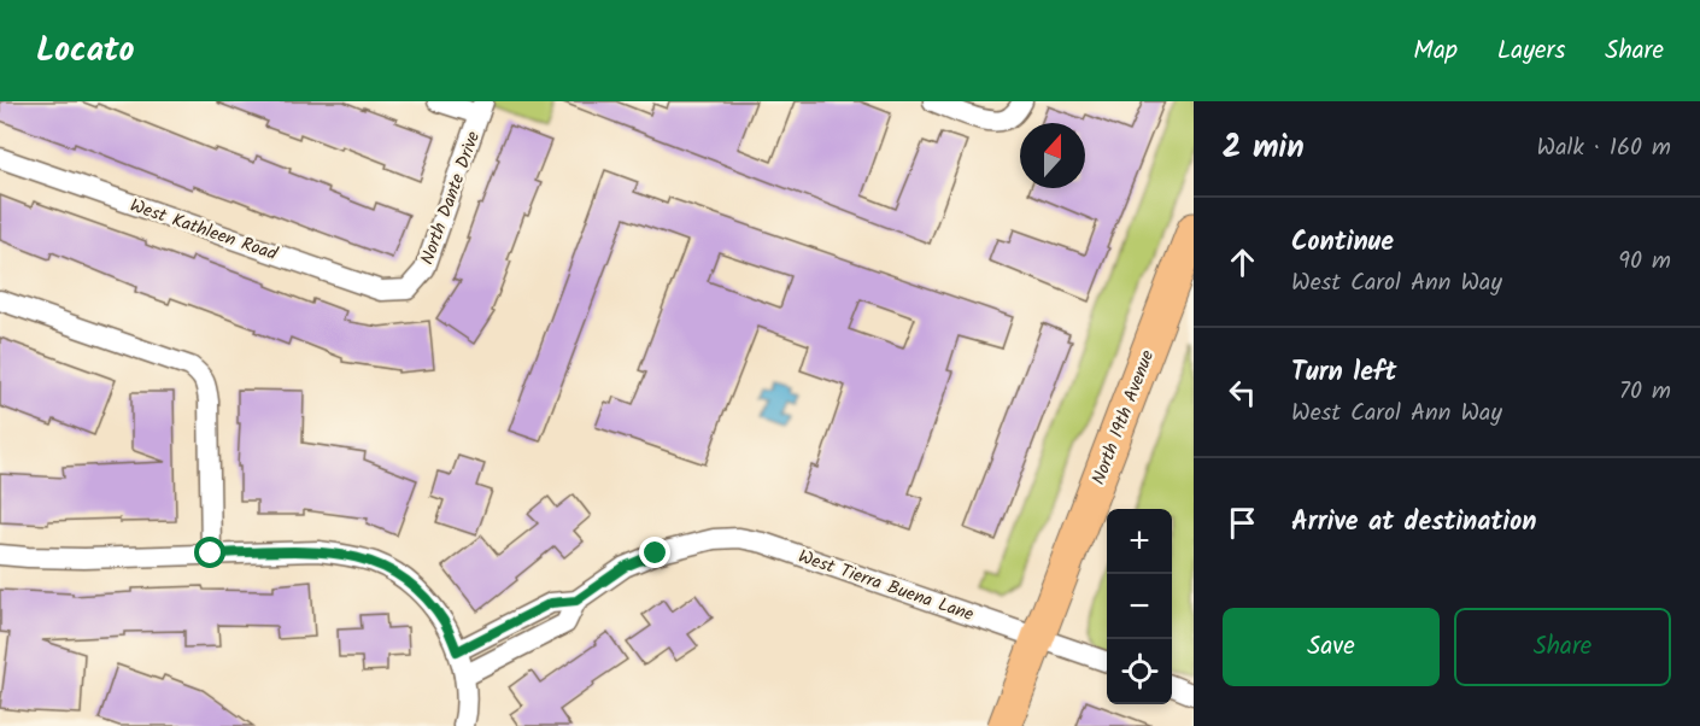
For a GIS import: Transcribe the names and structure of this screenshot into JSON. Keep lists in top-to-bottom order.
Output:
{
  "streets": {
    "main road": ["North 19th Avenue"],
    "street": ["North Dante Drive", "West Kathleen Road", "West Tierra Buena Lane"]
  },
  "crossings": [
    ["North Dante Drive", "West Kathleen Road"],
    ["North 19th Avenue", "West Tierra Buena Lane"]
  ],
  "north": "top",
  "page": {
    "header": "Locato",
    "nav": ["Map", "Layers", "Share"],
    "heading": ["2 min", "Walk · 160 m"],
    "list": [
      ["Continue", "West Carol Ann Way", "90 m"],
      ["Turn left", "West Carol Ann Way", "70 m"],
      "Arrive at destination"
    ],
    "map_buttons": ["+", "−"],
    "buttons": ["Save", "Share"]
  }
}
